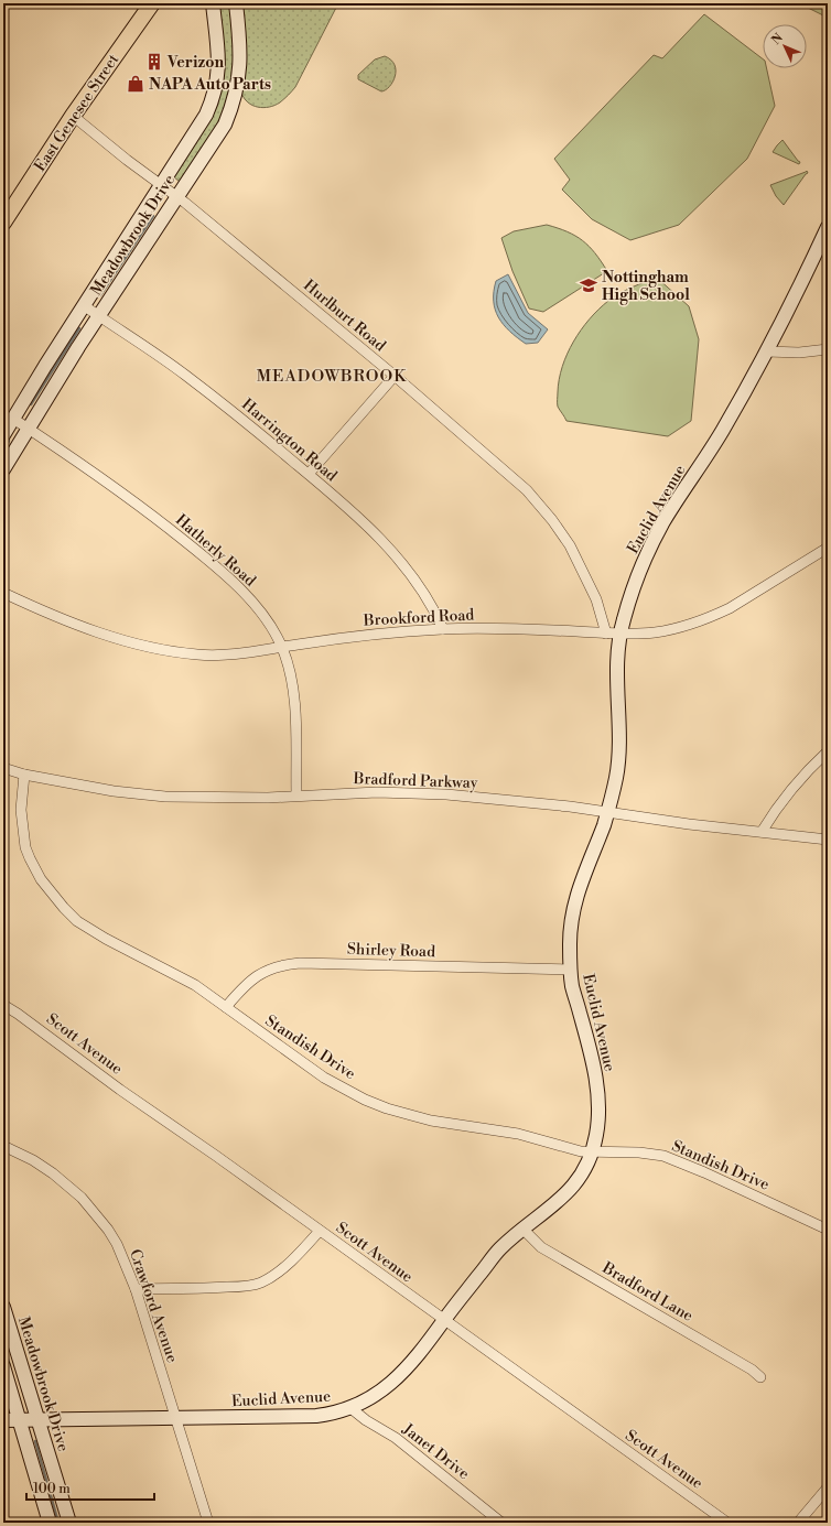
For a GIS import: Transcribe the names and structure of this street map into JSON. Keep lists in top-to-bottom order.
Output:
{
  "streets": {
    "main road": ["East Genesee Street"],
    "street": [
      "Meadowbrook Drive",
      "Hurlburt Road",
      "Harrington Road",
      "Euclid Avenue",
      "Hatherly Road",
      "Brookford Road",
      "Bradford Parkway",
      "Shirley Road",
      "Scott Avenue",
      "Standish Drive",
      "Bradford Lane",
      "Crawford Avenue",
      "Janet Drive"
    ]
  },
  "crossings": [
    ["East Genesee Street", "Hurlburt Road"],
    ["Meadowbrook Drive", "Hurlburt Road"],
    ["Meadowbrook Drive", "Harrington Road"],
    ["Meadowbrook Drive", "Euclid Avenue"],
    ["Meadowbrook Drive", "Hatherly Road"],
    ["Hurlburt Road", "Brookford Road"],
    ["Harrington Road", "Brookford Road"],
    ["Euclid Avenue", "Brookford Road"],
    ["Euclid Avenue", "Bradford Parkway"],
    ["Euclid Avenue", "Shirley Road"],
    ["Euclid Avenue", "Scott Avenue"],
    ["Euclid Avenue", "Standish Drive"],
    ["Euclid Avenue", "Bradford Lane"],
    ["Euclid Avenue", "Crawford Avenue"],
    ["Euclid Avenue", "Janet Drive"],
    ["Hatherly Road", "Brookford Road"],
    ["Hatherly Road", "Bradford Parkway"],
    ["Bradford Parkway", "Standish Drive"],
    ["Shirley Road", "Standish Drive"]
  ],
  "districts": ["MEADOWBROOK"],
  "places": {
    "building": ["Verizon"],
    "shop": ["NAPA Auto Parts"],
    "school or university": ["Nottingham High School"]
  },
  "scale_bar": "100 m",
  "north": "top left"
}
